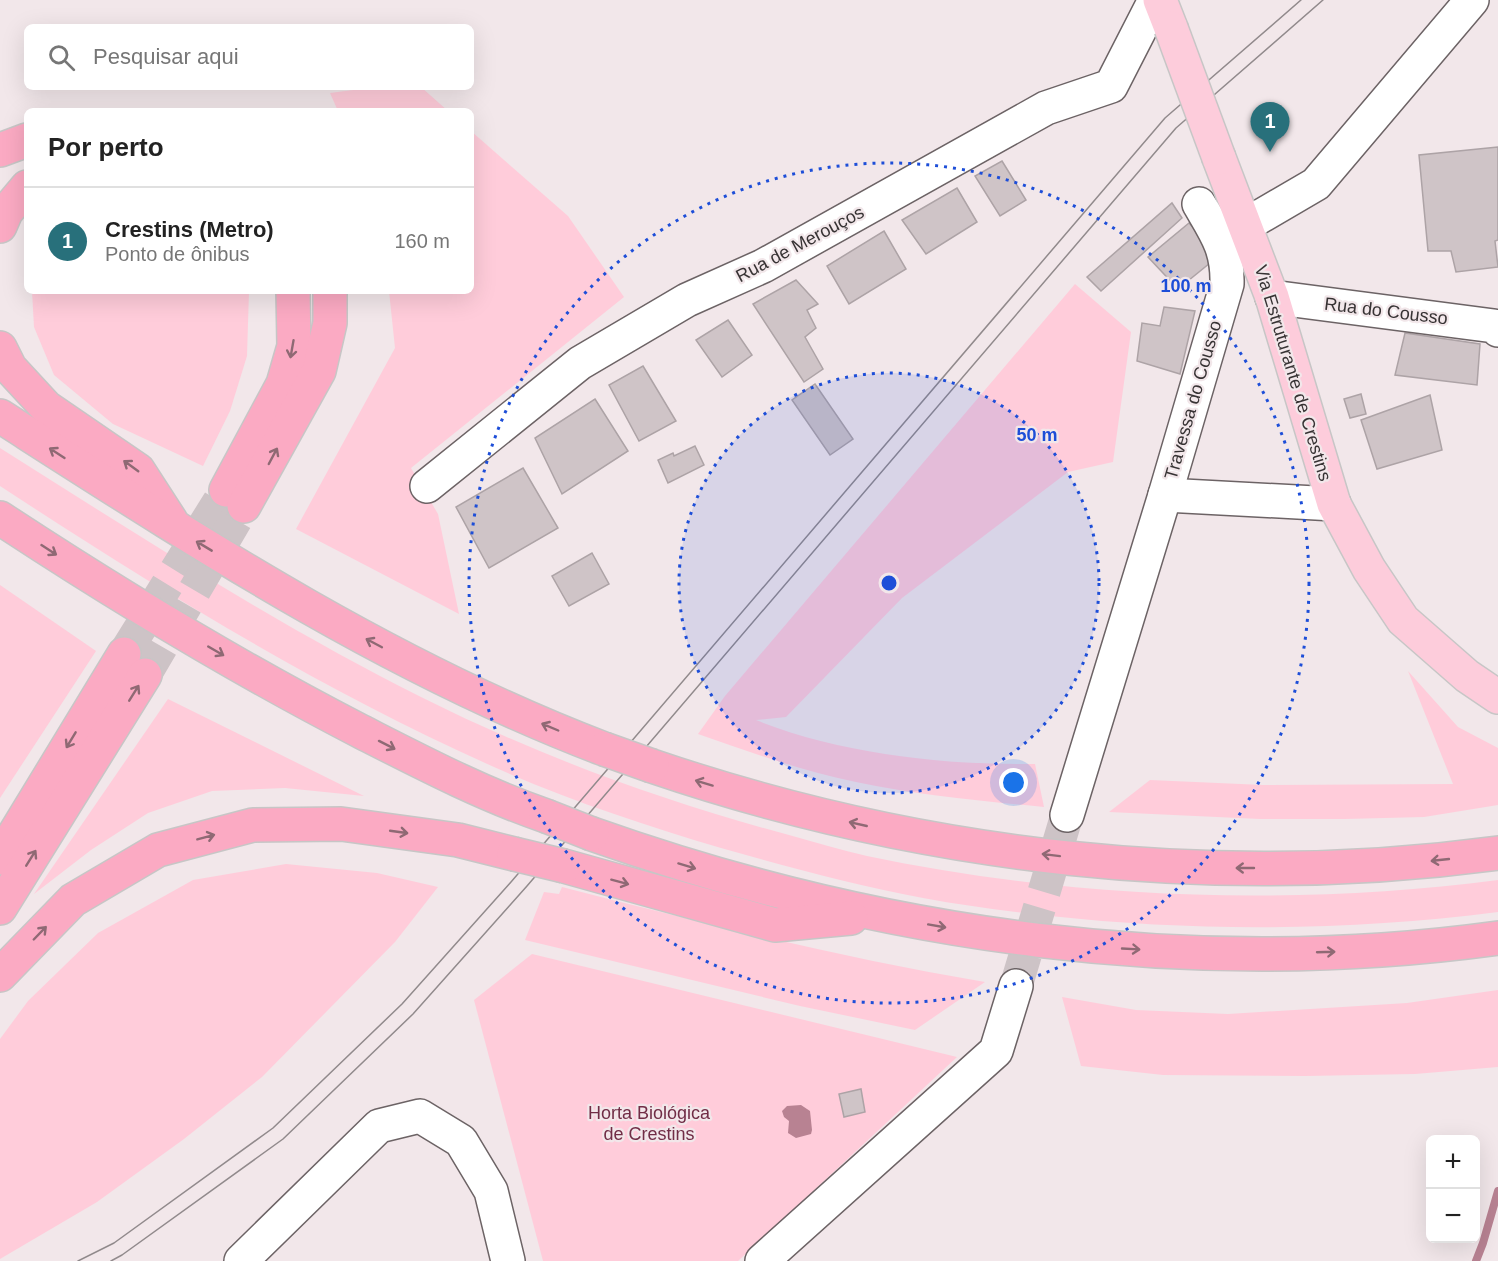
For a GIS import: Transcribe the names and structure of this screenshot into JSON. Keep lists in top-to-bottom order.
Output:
{
  "streets": {
    "main road": ["Via Estruturante de Crestins"],
    "street": ["Rua de Merouços", "Rua do Cousso", "Travessa do Cousso"]
  },
  "crossings": [
    ["Rua de Merouços", "Via Estruturante de Crestins"],
    ["Rua do Cousso", "Via Estruturante de Crestins"]
  ],
  "parks": ["Horta Biológica de Crestins"],
  "page": {
    "search": "Pesquisar aqui",
    "pins": "1",
    "heading": "Por perto",
    "list": [
      {
        "mark": "1",
        "name": "Crestins (Metro)",
        "note": "Ponto de ônibus",
        "value": "160 m"
      }
    ],
    "map_buttons": ["+", "−"]
  },
  "rings": ["100 m", "50 m"]
}
